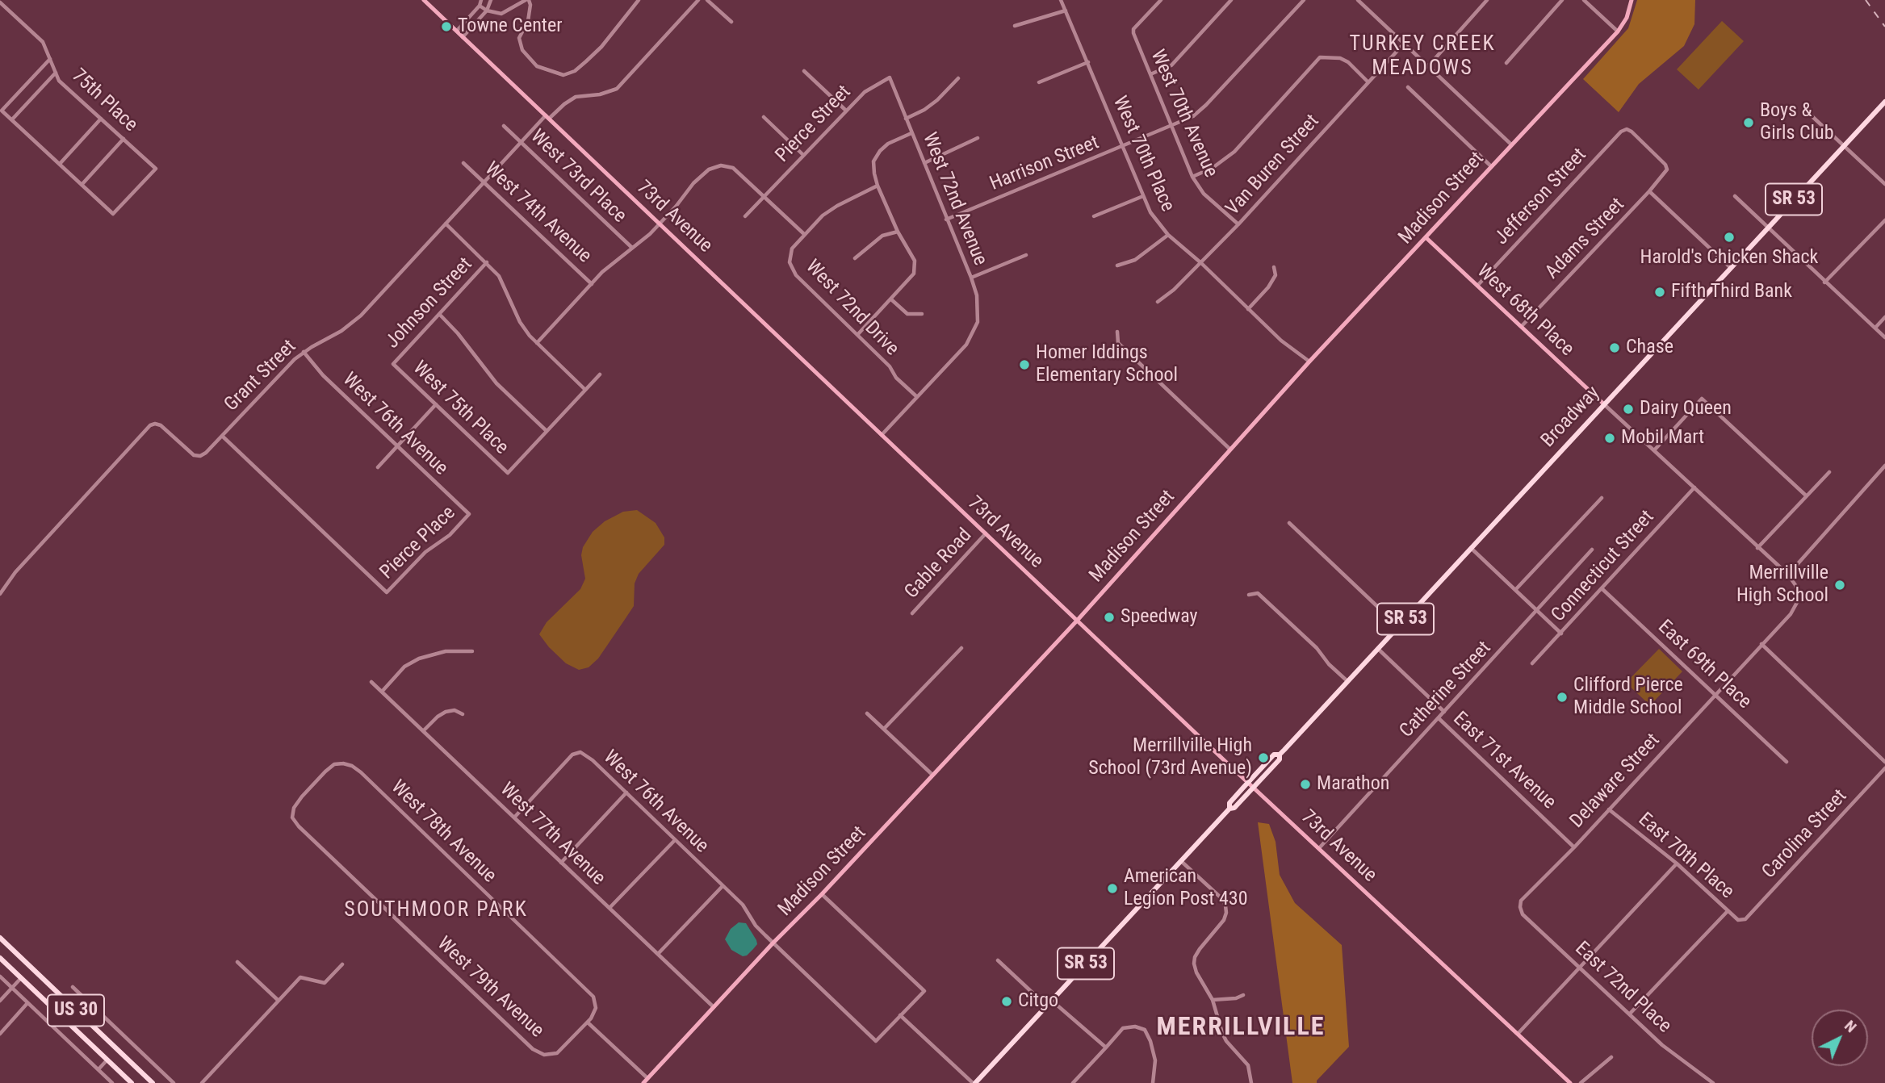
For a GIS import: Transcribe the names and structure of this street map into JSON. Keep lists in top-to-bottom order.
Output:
{
  "streets": {
    "main road": ["SR 53", "Broadway", "US 30"],
    "street": [
      "75th Place",
      "West 70th Avenue",
      "Pierce Street",
      "West 70th Place",
      "Harrison Street",
      "Van Buren Street",
      "West 73rd Place",
      "Jefferson Street",
      "Madison Street",
      "West 72nd Avenue",
      "West 74th Avenue",
      "73rd Avenue",
      "Adams Street",
      "Johnson Street",
      "West 72nd Drive",
      "West 68th Place",
      "Grant Street",
      "West 75th Place",
      "West 76th Avenue",
      "Pierce Place",
      "Gable Road",
      "Connecticut Street",
      "East 69th Place",
      "Catherine Street",
      "East 71st Avenue",
      "Delaware Street",
      "West 78th Avenue",
      "West 77th Avenue",
      "Carolina Street",
      "East 70th Place",
      "West 79th Avenue",
      "East 72nd Place"
    ]
  },
  "crossings": [
    ["West 70th Avenue", "Harrison Street"],
    ["West 70th Avenue", "Van Buren Street"],
    ["Pierce Street", "West 72nd Avenue"],
    ["West 70th Place", "Harrison Street"],
    ["West 70th Place", "Van Buren Street"],
    ["West 70th Place", "Madison Street"],
    ["Harrison Street", "West 72nd Avenue"],
    ["West 73rd Place", "Grant Street"],
    ["Jefferson Street", "Adams Street"],
    ["Jefferson Street", "West 68th Place"],
    ["Madison Street", "73rd Avenue"],
    ["Madison Street", "West 68th Place"],
    ["Madison Street", "West 76th Avenue"],
    ["Madison Street", "West 77th Avenue"],
    ["West 72nd Avenue", "West 72nd Drive"],
    ["West 74th Avenue", "Grant Street"],
    ["73rd Avenue", "Grant Street"],
    ["73rd Avenue", "Broadway"],
    ["73rd Avenue", "Gable Road"],
    ["73rd Avenue", "Catherine Street"],
    ["Adams Street", "West 68th Place"],
    ["Johnson Street", "West 75th Place"],
    ["West 68th Place", "Broadway"],
    ["Grant Street", "West 76th Avenue"],
    ["Grant Street", "Pierce Place"],
    ["Broadway", "East 71st Avenue"],
    ["West 76th Avenue", "Pierce Place"],
    ["West 76th Avenue", "West 77th Avenue"],
    ["Connecticut Street", "East 69th Place"],
    ["East 69th Place", "Delaware Street"],
    ["Catherine Street", "East 71st Avenue"],
    ["East 71st Avenue", "Delaware Street"],
    ["Delaware Street", "East 70th Place"],
    ["Delaware Street", "East 72nd Place"],
    ["West 78th Avenue", "West 79th Avenue"],
    ["Carolina Street", "East 70th Place"]
  ],
  "districts": ["TURKEY CREEK MEADOWS", "SOUTHMOOR PARK", "MERRILLVILLE"],
  "places": [
    "Towne Center",
    "Boys & Girls Club",
    "Harold's Chicken Shack",
    "Fifth Third Bank",
    "Chase",
    "Homer Iddings Elementary School",
    "Dairy Queen",
    "Mobil Mart",
    "Merrillville High School",
    "Speedway",
    "Clifford Pierce Middle School",
    "Merrillville High School (73rd Avenue)",
    "Marathon",
    "American Legion Post 430",
    "Citgo"
  ],
  "north": "top right"
}
